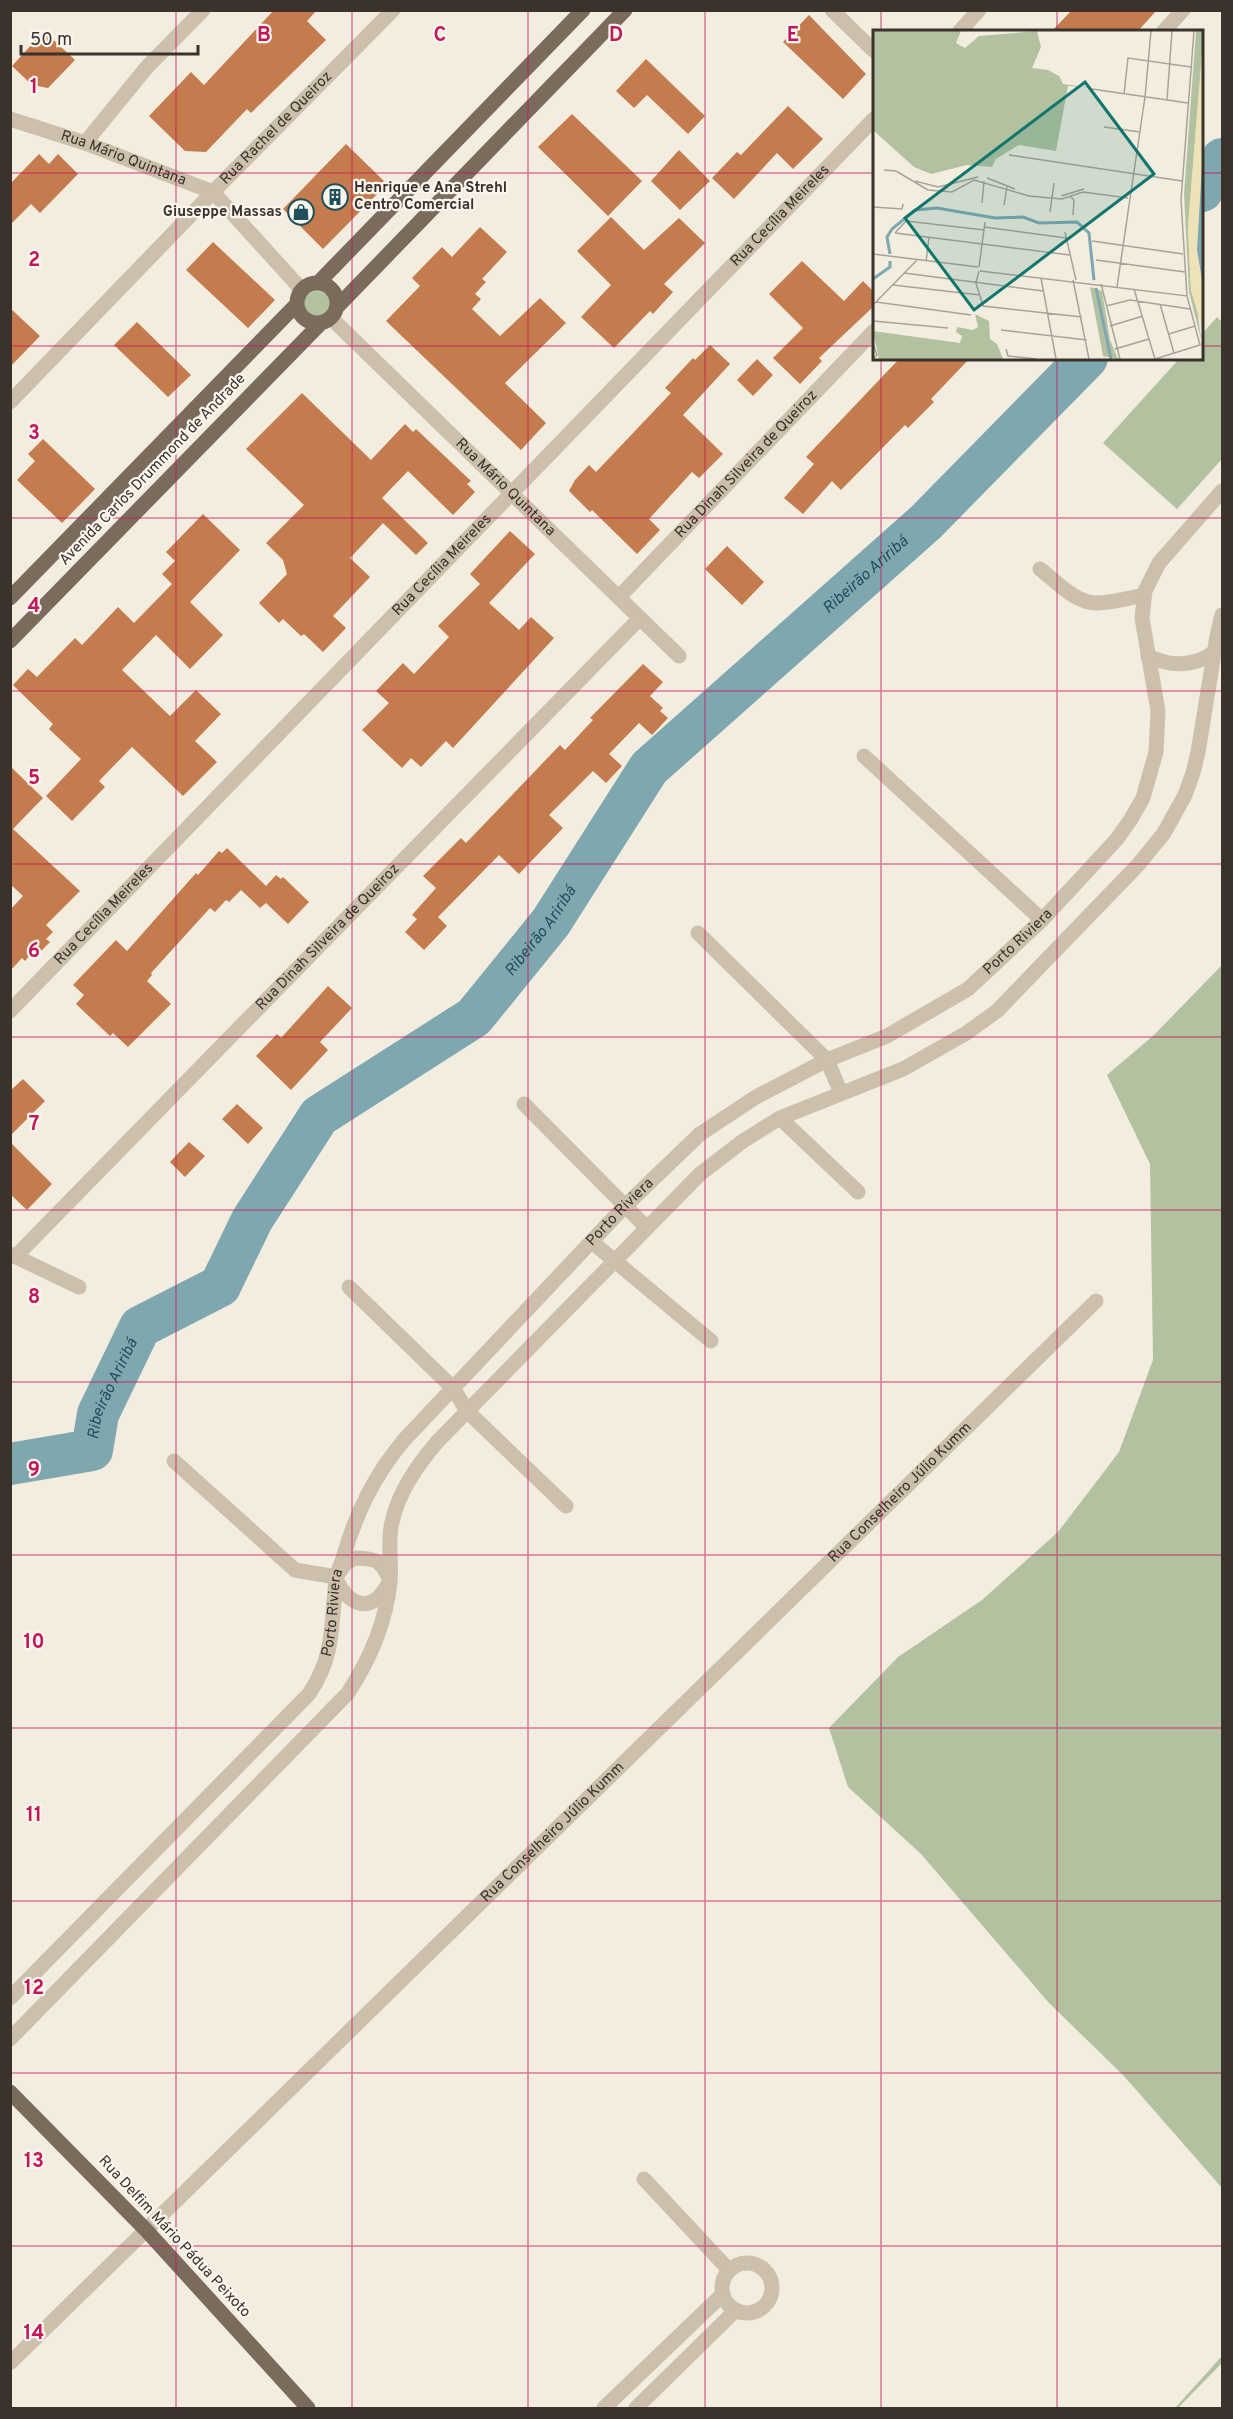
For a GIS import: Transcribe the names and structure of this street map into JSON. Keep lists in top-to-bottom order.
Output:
{
  "streets": {
    "main road": ["Avenida Carlos Drummond de Andrade", "Rua Delfim Mário Pádua Peixoto"],
    "street": [
      "Rua Rachel de Queiroz",
      "Rua Mário Quintana",
      "Rua Cecília Meireles",
      "Rua Dinah Silveira de Queiroz",
      "Porto Riviera",
      "Rua Conselheiro Júlio Kumm"
    ]
  },
  "crossings": [
    ["Rua Rachel de Queiroz", "Rua Mário Quintana"],
    ["Rua Mário Quintana", "Rua Cecília Meireles"],
    ["Rua Mário Quintana", "Rua Dinah Silveira de Queiroz"],
    ["Rua Mário Quintana", "Avenida Carlos Drummond de Andrade"],
    ["Rua Conselheiro Júlio Kumm", "Rua Delfim Mário Pádua Peixoto"]
  ],
  "water": ["Ribeirão Ariribá"],
  "places": {
    "building": ["Henrique e Ana Strehl Centro Comercial"],
    "shop": ["Giuseppe Massas"]
  },
  "scale_bar": "50 m",
  "grid": {
    "columns": [
      "B",
      "C",
      "D",
      "E"
    ],
    "rows": [
      "1",
      "2",
      "3",
      "4",
      "5",
      "6",
      "7",
      "8",
      "9",
      "10",
      "11",
      "12",
      "13",
      "14"
    ]
  }
}
